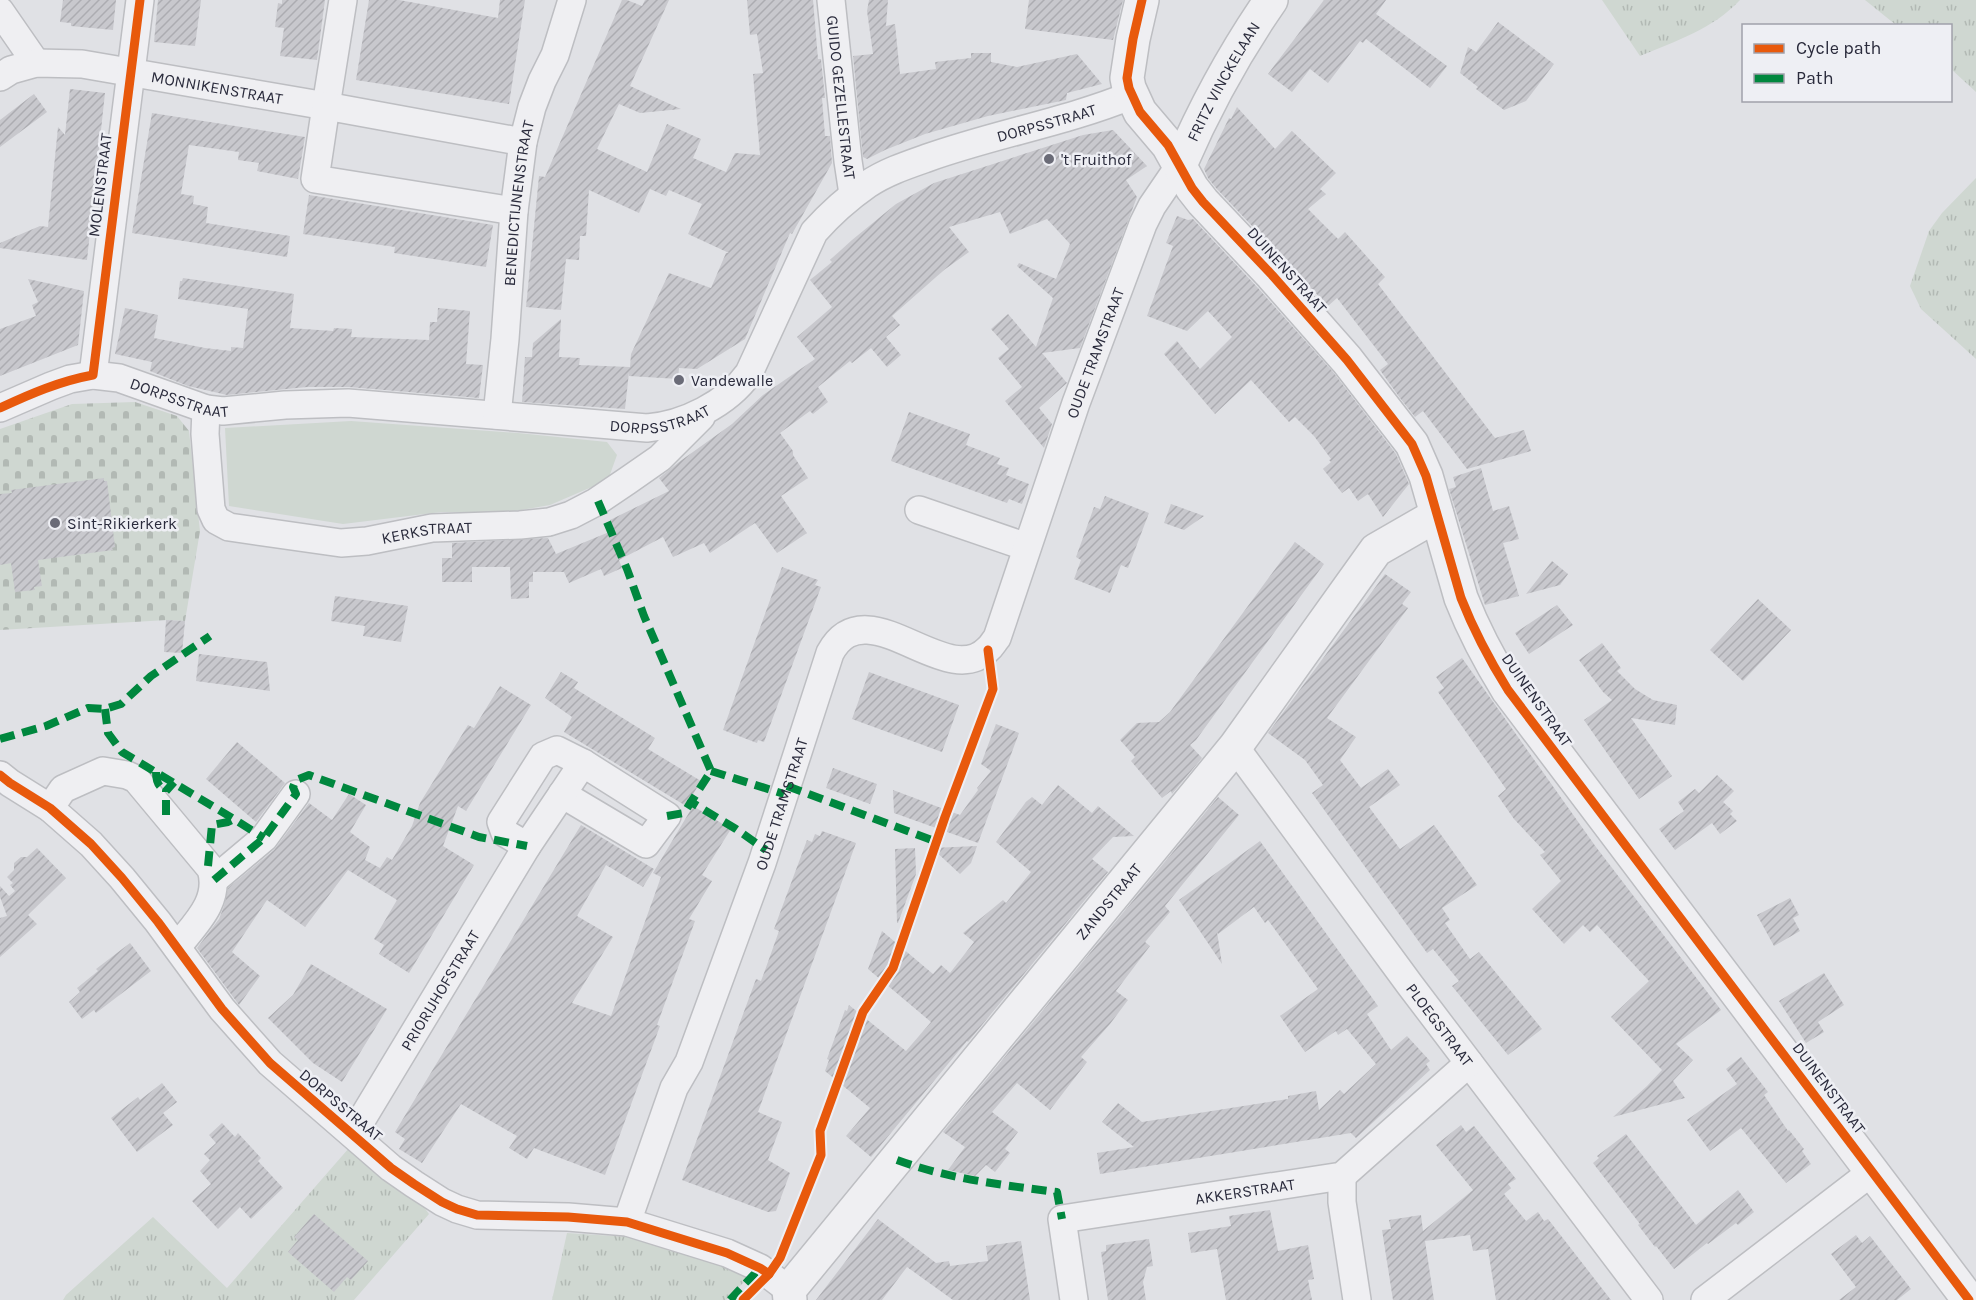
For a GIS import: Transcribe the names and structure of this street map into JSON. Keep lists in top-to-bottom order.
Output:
{
  "streets": {
    "street": [
      "FRITZ VINCKELAAN",
      "MONNIKENSTRAAT",
      "GUIDO GEZELLESTRAAT",
      "DORPSSTRAAT",
      "MOLENSTRAAT",
      "BENEDICTIJNENSTRAAT",
      "DUINENSTRAAT",
      "OUDE TRAMSTRAAT",
      "KERKSTRAAT",
      "ZANDSTRAAT",
      "PRIORIJHOFSTRAAT",
      "PLOEGSTRAAT",
      "AKKERSTRAAT"
    ]
  },
  "crossings": [
    ["FRITZ VINCKELAAN", "DUINENSTRAAT"],
    ["FRITZ VINCKELAAN", "OUDE TRAMSTRAAT"],
    ["MONNIKENSTRAAT", "MOLENSTRAAT"],
    ["MONNIKENSTRAAT", "BENEDICTIJNENSTRAAT"],
    ["GUIDO GEZELLESTRAAT", "DORPSSTRAAT"],
    ["DORPSSTRAAT", "MOLENSTRAAT"],
    ["DORPSSTRAAT", "BENEDICTIJNENSTRAAT"],
    ["DORPSSTRAAT", "DUINENSTRAAT"],
    ["DORPSSTRAAT", "OUDE TRAMSTRAAT"],
    ["DORPSSTRAAT", "KERKSTRAAT"],
    ["DORPSSTRAAT", "ZANDSTRAAT"],
    ["DORPSSTRAAT", "PRIORIJHOFSTRAAT"],
    ["DUINENSTRAAT", "OUDE TRAMSTRAAT"],
    ["DUINENSTRAAT", "ZANDSTRAAT"],
    ["ZANDSTRAAT", "PLOEGSTRAAT"]
  ],
  "places": ["'t Fruithof", "Vandewalle", "Sint-Rikierkerk"],
  "legend": ["Cycle path", "Path"]
}
